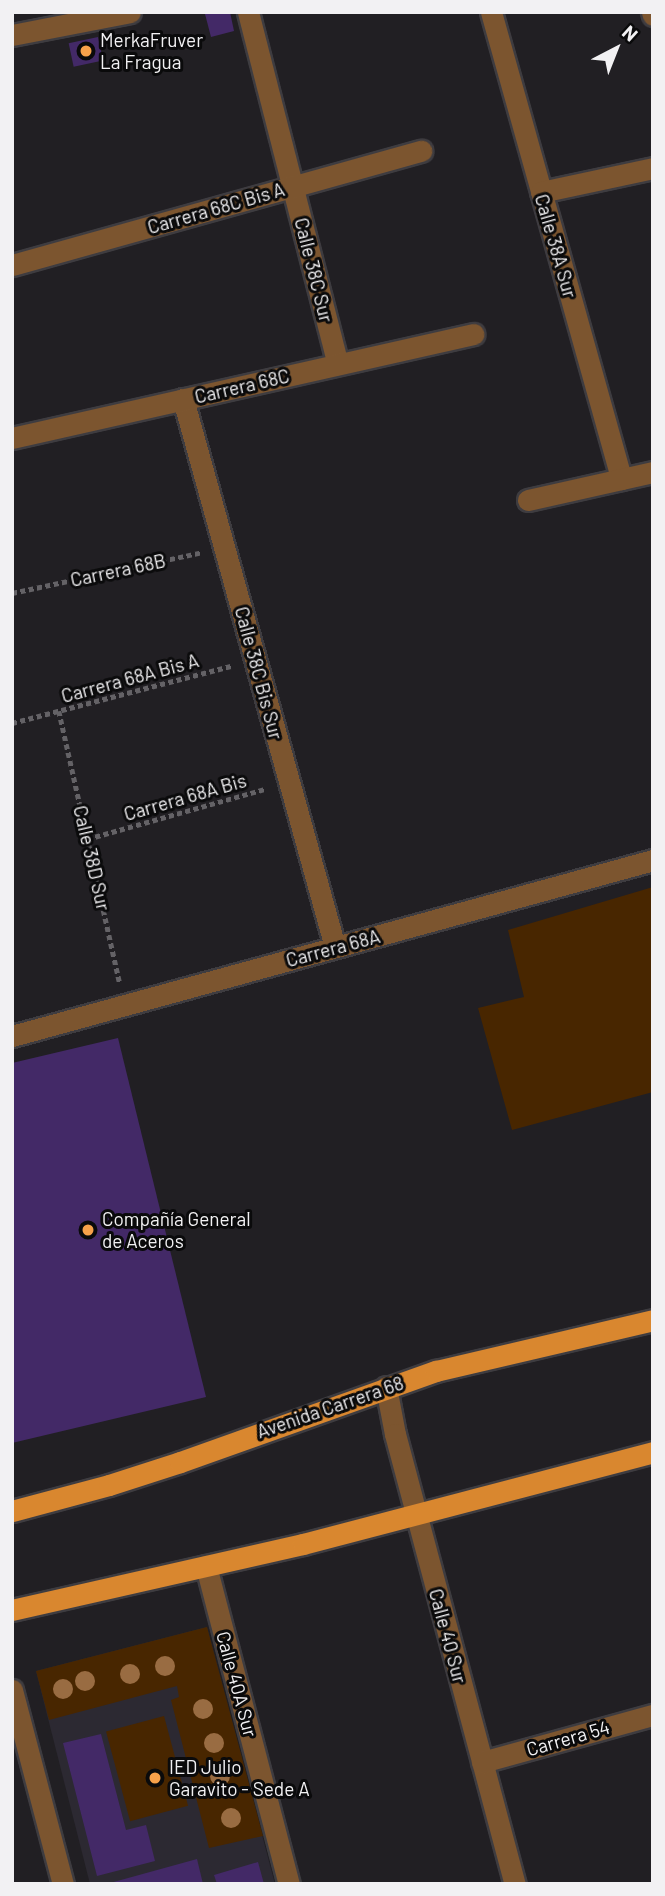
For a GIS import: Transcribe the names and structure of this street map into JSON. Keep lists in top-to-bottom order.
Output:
{
  "streets": {
    "main road": ["Avenida Carrera 68"],
    "street": [
      "Carrera 68C Bis A",
      "Calle 38A Sur",
      "Calle 38C Sur",
      "Carrera 68C",
      "Calle 38C Bis Sur",
      "Carrera 68A",
      "Calle 40 Sur",
      "Calle 40A Sur",
      "Carrera 54"
    ],
    "path": [
      "Carrera 68B",
      "Carrera 68A Bis A",
      "Carrera 68A Bis",
      "Calle 38D Sur"
    ]
  },
  "crossings": [
    ["Carrera 68C Bis A", "Calle 38C Sur"],
    ["Calle 38C Sur", "Carrera 68C"],
    ["Carrera 68C", "Calle 38C Bis Sur"],
    ["Carrera 68B", "Calle 38C Bis Sur"],
    ["Calle 38C Bis Sur", "Carrera 68A Bis A"],
    ["Calle 38C Bis Sur", "Carrera 68A Bis"],
    ["Calle 38C Bis Sur", "Carrera 68A"],
    ["Carrera 68A Bis A", "Calle 38D Sur"],
    ["Carrera 68A Bis", "Calle 38D Sur"],
    ["Calle 38D Sur", "Carrera 68A"],
    ["Avenida Carrera 68", "Calle 40 Sur"],
    ["Calle 40 Sur", "Carrera 54"]
  ],
  "places": ["MerkaFruver La Fragua", "Compañía General de Aceros", "IED Julio Garavito - Sede A"],
  "north": "top right"
}
